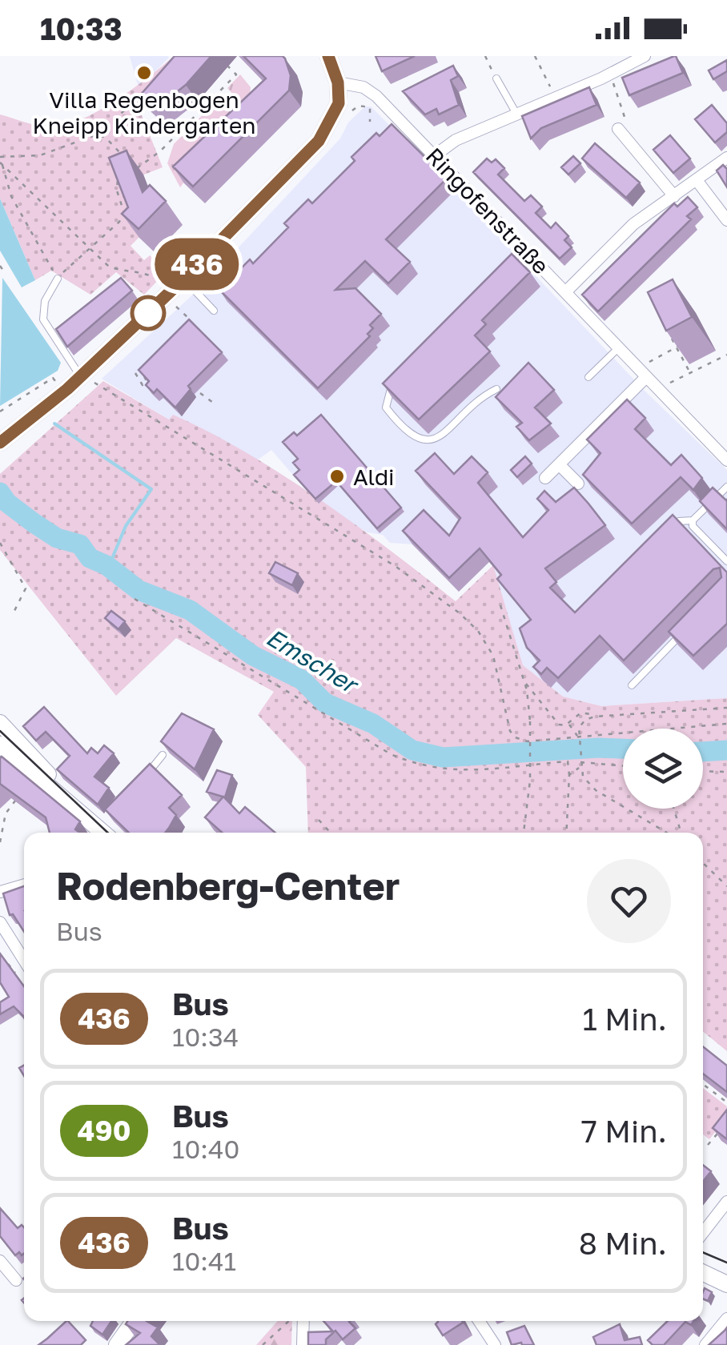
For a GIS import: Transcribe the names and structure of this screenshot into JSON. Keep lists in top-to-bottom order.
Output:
{
  "streets": {
    "street": ["Ringofenstraße"]
  },
  "water": ["Emscher"],
  "places": ["Villa Regenbogen Kneipp Kindergarten", "Aldi"],
  "lines": ["bus line 436"],
  "page": {
    "status": "10:33",
    "on_map": "436",
    "heading": ["Rodenberg-Center", "Bus"],
    "list": [
      {
        "mark": "436",
        "name": "Bus",
        "note": "10:34",
        "value": "1 Min."
      },
      {
        "mark": "490",
        "name": "Bus",
        "note": "10:40",
        "value": "7 Min."
      },
      {
        "mark": "436",
        "name": "Bus",
        "note": "10:41",
        "value": "8 Min."
      }
    ]
  }
}
